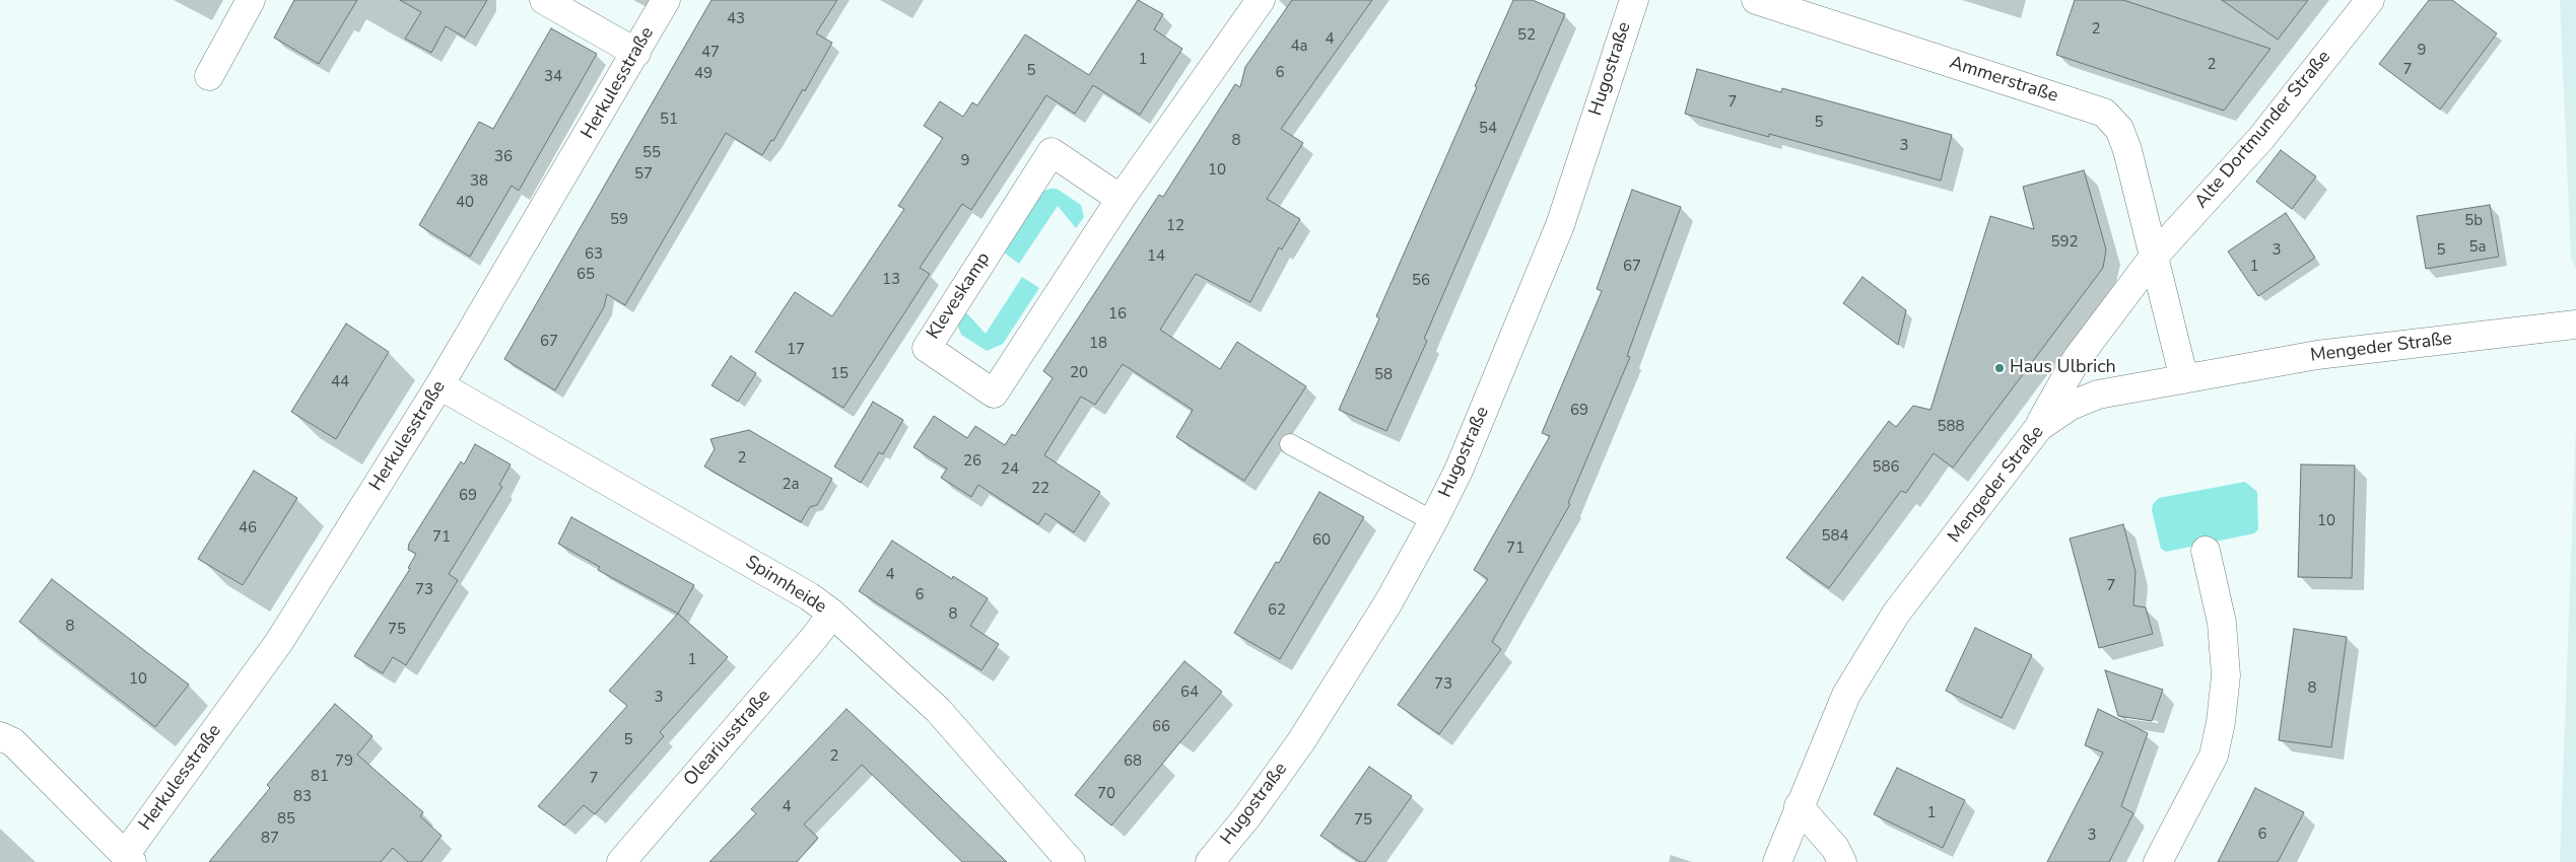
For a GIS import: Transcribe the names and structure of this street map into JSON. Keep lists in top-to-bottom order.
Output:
{
  "streets": {
    "street": [
      "Hugostraße",
      "Ammerstraße",
      "Herkulesstraße",
      "Alte Dortmunder Straße",
      "Kleveskamp",
      "Mengeder Straße",
      "Spinnheide",
      "Oleariusstraße"
    ]
  },
  "crossings": [
    ["Ammerstraße", "Alte Dortmunder Straße"],
    ["Ammerstraße", "Mengeder Straße"],
    ["Herkulesstraße", "Spinnheide"],
    ["Spinnheide", "Oleariusstraße"]
  ],
  "places": ["Haus Ulbrich"],
  "house_numbers": [
    "43",
    "2",
    "52",
    "4",
    "4a",
    "9",
    "47",
    "1",
    "2",
    "7",
    "5",
    "6",
    "49",
    "34",
    "7",
    "51",
    "5",
    "54",
    "8",
    "3",
    "55",
    "36",
    "9",
    "10",
    "57",
    "38",
    "40",
    "59",
    "5b",
    "12",
    "592",
    "5a",
    "3",
    "5",
    "63",
    "14",
    "67",
    "1",
    "65",
    "13",
    "56",
    "16",
    "67",
    "18",
    "17",
    "20",
    "15",
    "58",
    "44",
    "69",
    "588",
    "2",
    "26",
    "586",
    "24",
    "2a",
    "22",
    "69",
    "10",
    "46",
    "584",
    "71",
    "60",
    "71",
    "4",
    "7",
    "73",
    "6",
    "62",
    "8",
    "8",
    "75",
    "1",
    "10",
    "73",
    "8",
    "64",
    "3",
    "66",
    "5",
    "2",
    "79",
    "68",
    "81",
    "7",
    "70",
    "83",
    "4",
    "1",
    "85",
    "75",
    "6",
    "3",
    "87"
  ]
}
